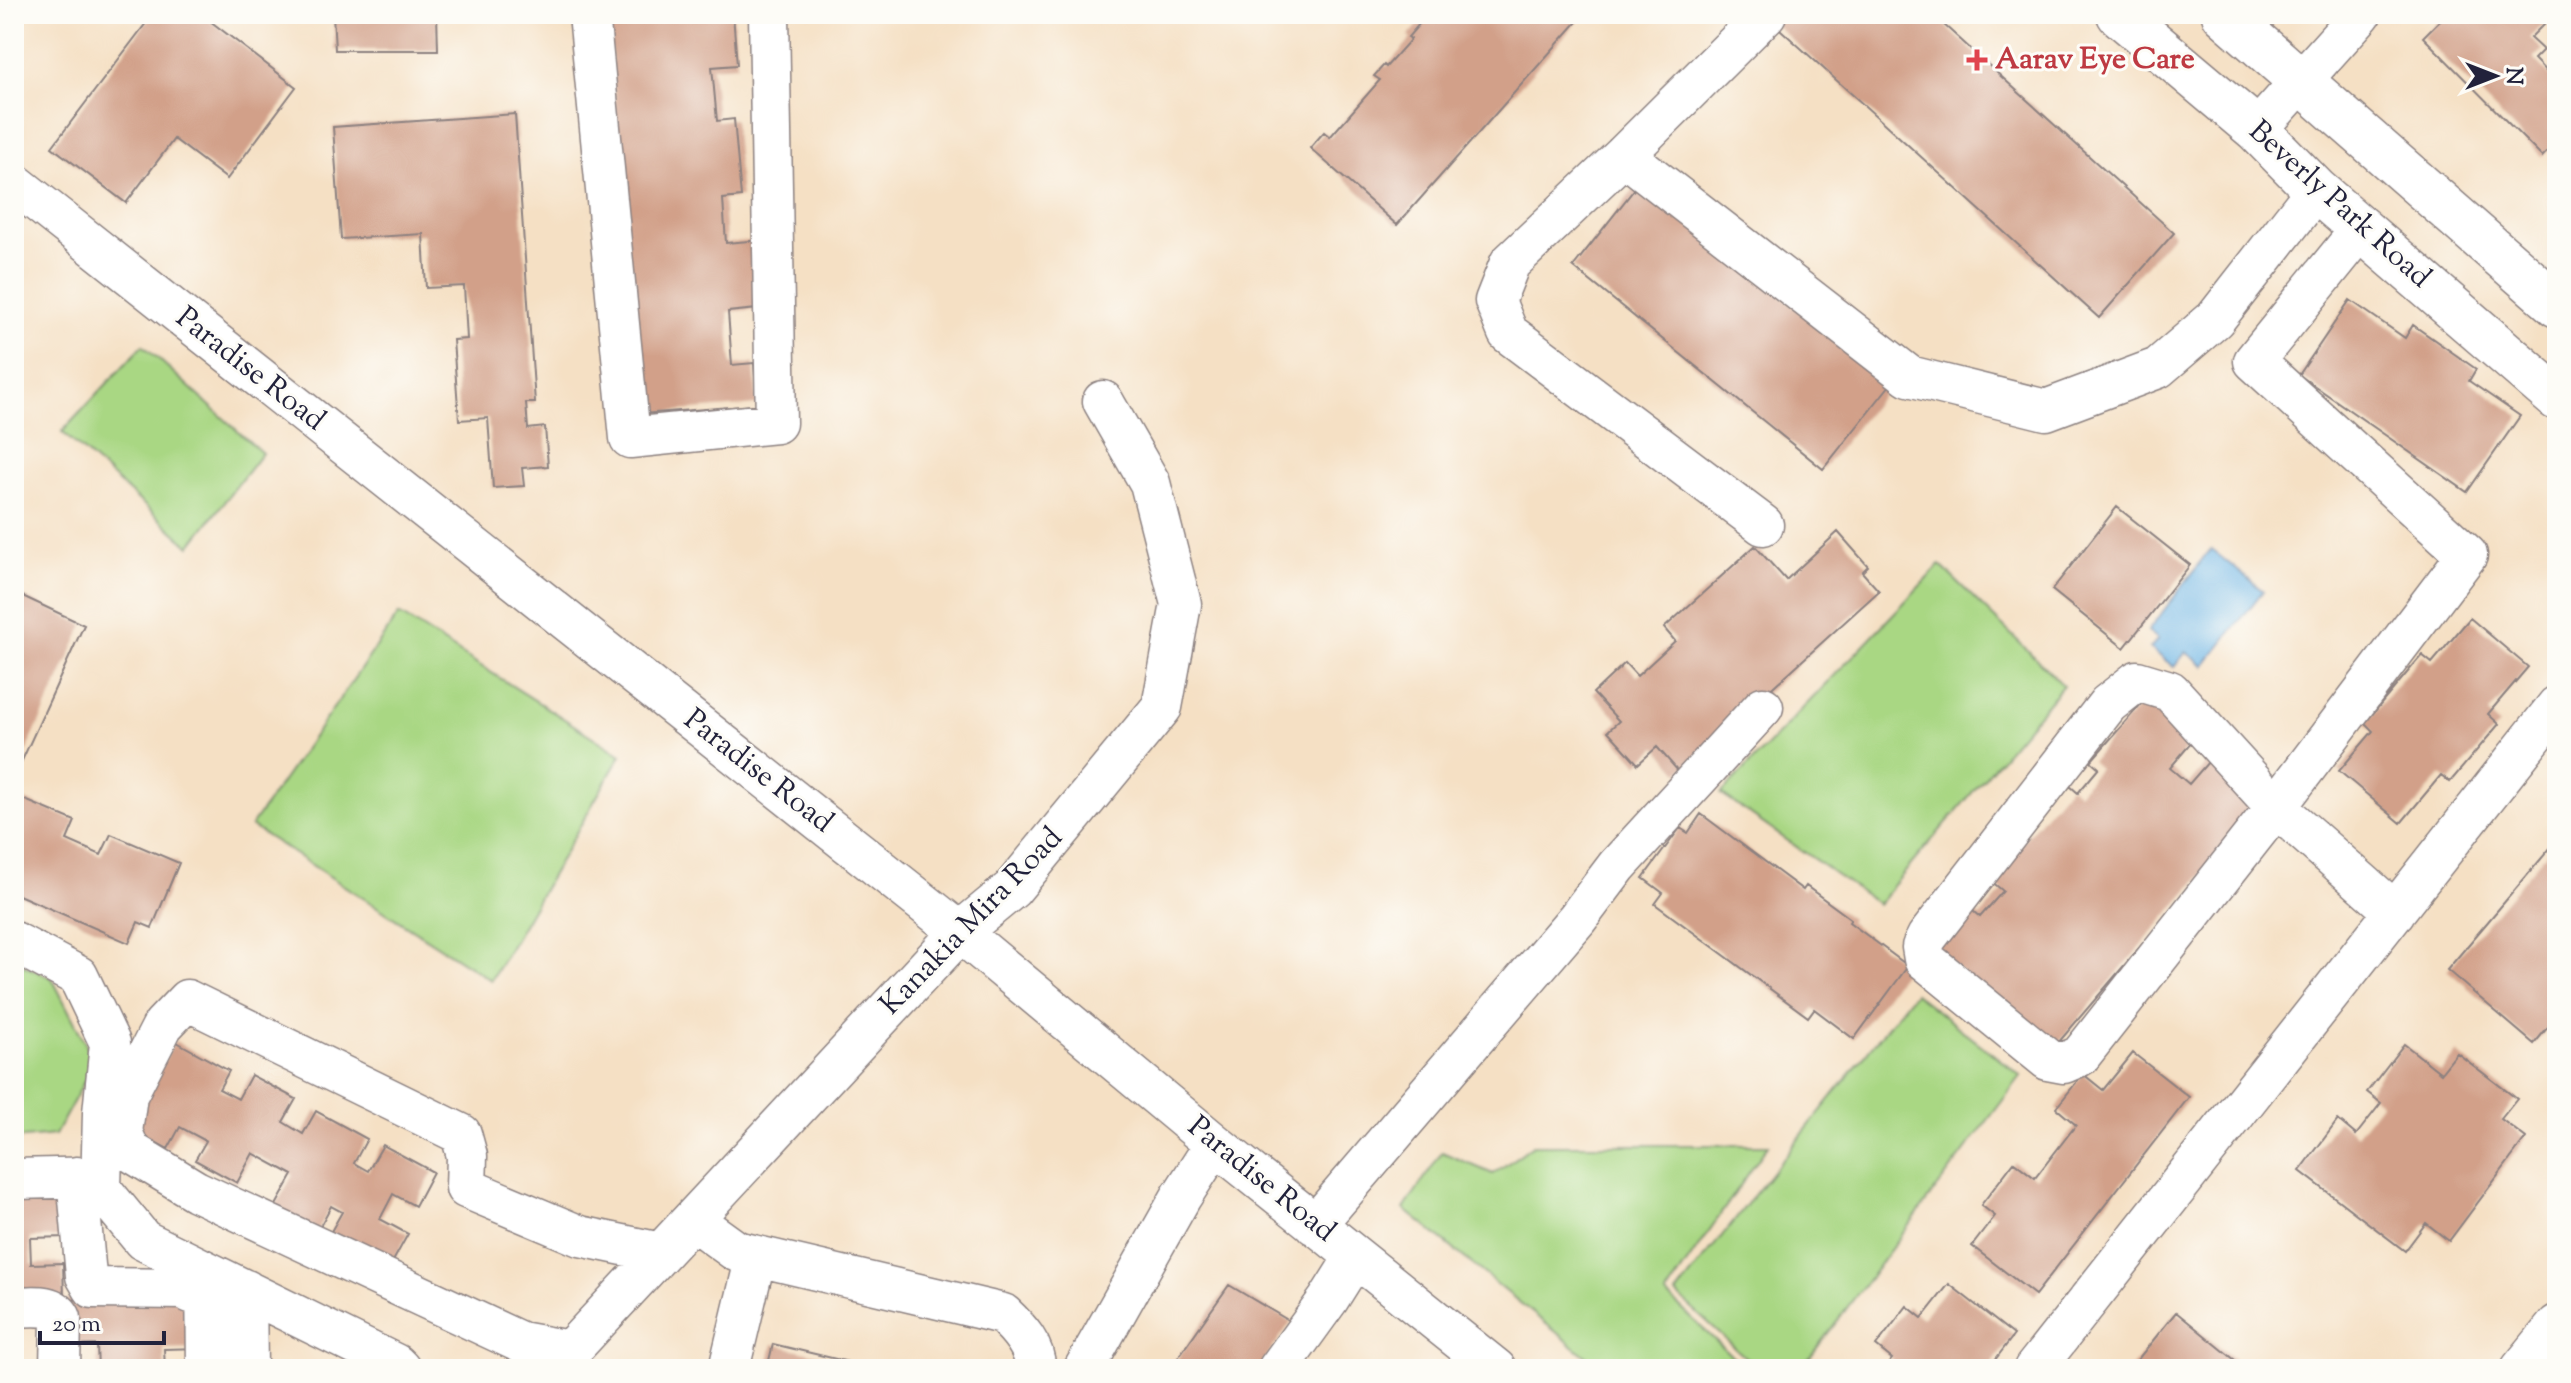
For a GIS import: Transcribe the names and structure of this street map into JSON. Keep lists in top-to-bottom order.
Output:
{
  "streets": {
    "main road": ["Beverly Park Road"],
    "street": ["Paradise Road", "Kanakia Mira Road"]
  },
  "crossings": [
    ["Paradise Road", "Kanakia Mira Road"]
  ],
  "places": {
    "health": ["Aarav Eye Care"]
  },
  "scale_bar": "20 m",
  "north": "right"
}
